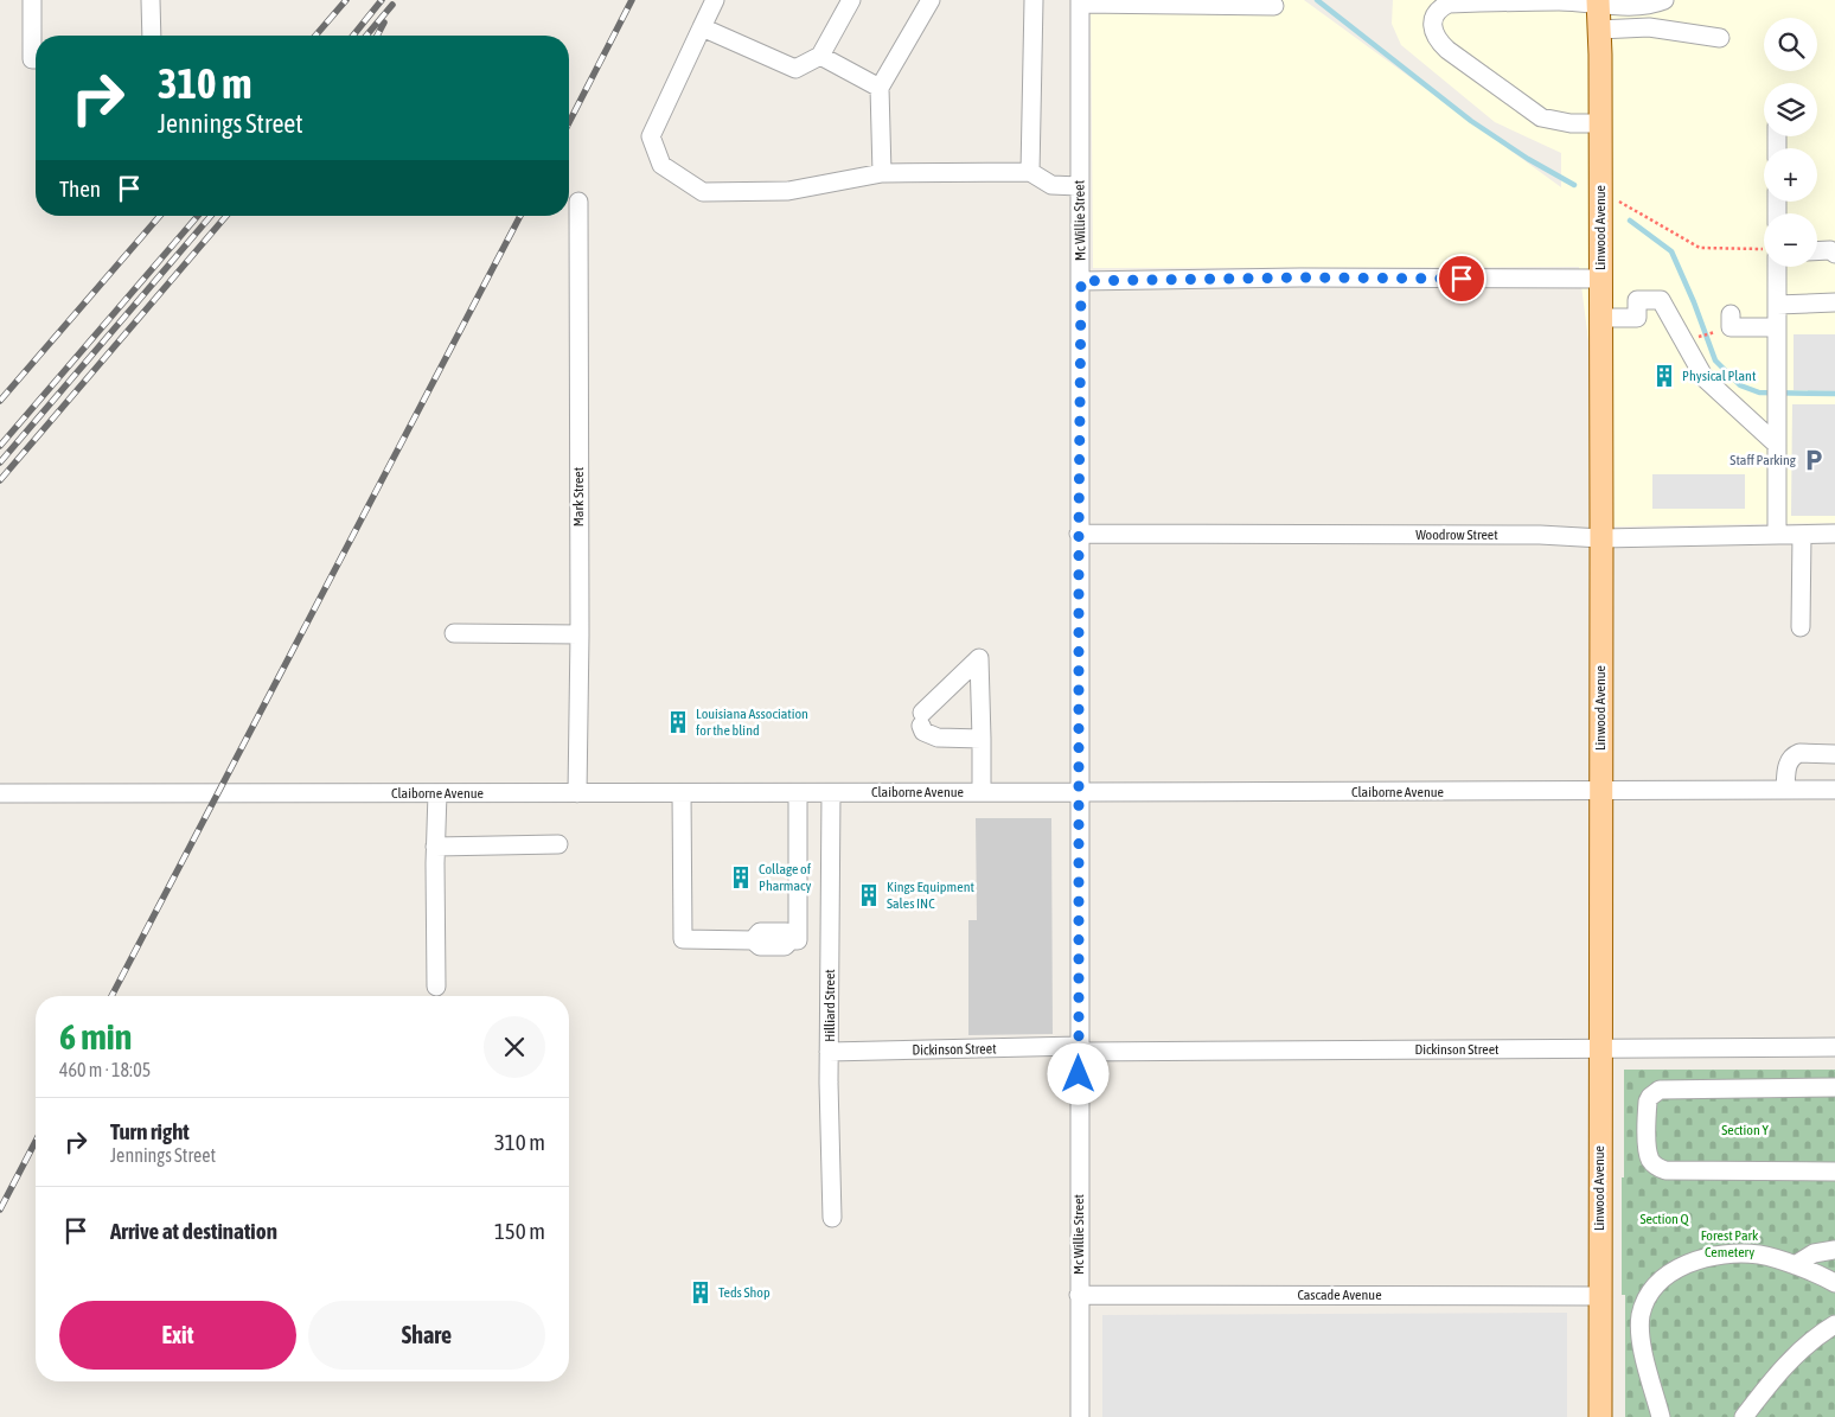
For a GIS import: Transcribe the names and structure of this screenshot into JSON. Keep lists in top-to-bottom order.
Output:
{
  "streets": {
    "main road": ["Linwood Avenue"],
    "street": [
      "Mc Willie Street",
      "Mark Street",
      "Woodrow Street",
      "Claiborne Avenue",
      "Hilliard Street",
      "Dickinson Street",
      "Cascade Avenue"
    ]
  },
  "crossings": [
    ["Mc Willie Street", "Woodrow Street"],
    ["Mc Willie Street", "Claiborne Avenue"],
    ["Mc Willie Street", "Dickinson Street"],
    ["Mc Willie Street", "Cascade Avenue"],
    ["Linwood Avenue", "Woodrow Street"],
    ["Linwood Avenue", "Claiborne Avenue"],
    ["Linwood Avenue", "Dickinson Street"],
    ["Linwood Avenue", "Cascade Avenue"],
    ["Mark Street", "Claiborne Avenue"],
    ["Claiborne Avenue", "Hilliard Street"],
    ["Hilliard Street", "Dickinson Street"]
  ],
  "parks": ["Section Y", "Section Q", "Forest Park Cemetery"],
  "places": {
    "building": [
      "Physical Plant",
      "Louisiana Association for the blind",
      "Collage of Pharmacy",
      "Kings Equipment Sales INC",
      "Teds Shop"
    ],
    "parking": ["Staff Parking"]
  },
  "page": {
    "map_buttons": ["+", "−"],
    "turn": ["310 m", "Jennings Street"],
    "then": "Then",
    "heading": ["6 min", "460 m · 18:05"],
    "list": [
      {
        "name": "Turn right",
        "note": "Jennings Street",
        "value": "310 m"
      },
      {
        "name": "Arrive at destination",
        "value": "150 m"
      }
    ],
    "buttons": ["Exit", "Share"]
  }
}
